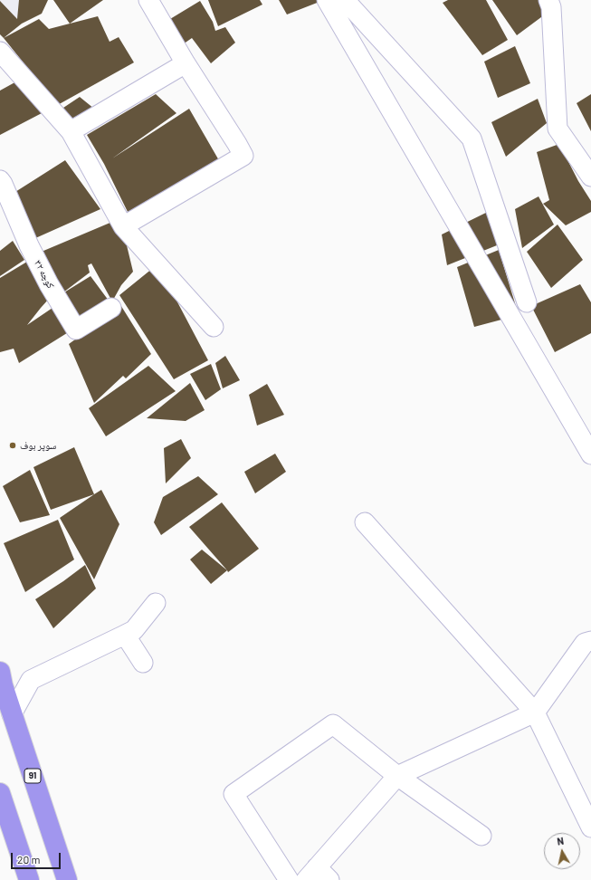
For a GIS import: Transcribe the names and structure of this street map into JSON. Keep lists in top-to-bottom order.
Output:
{
  "streets": {
    "highway": ["91"],
    "street": ["کوچه ۳۲"]
  },
  "places": ["سوپر بوف"],
  "scale_bar": "20 m",
  "north": "top"
}
